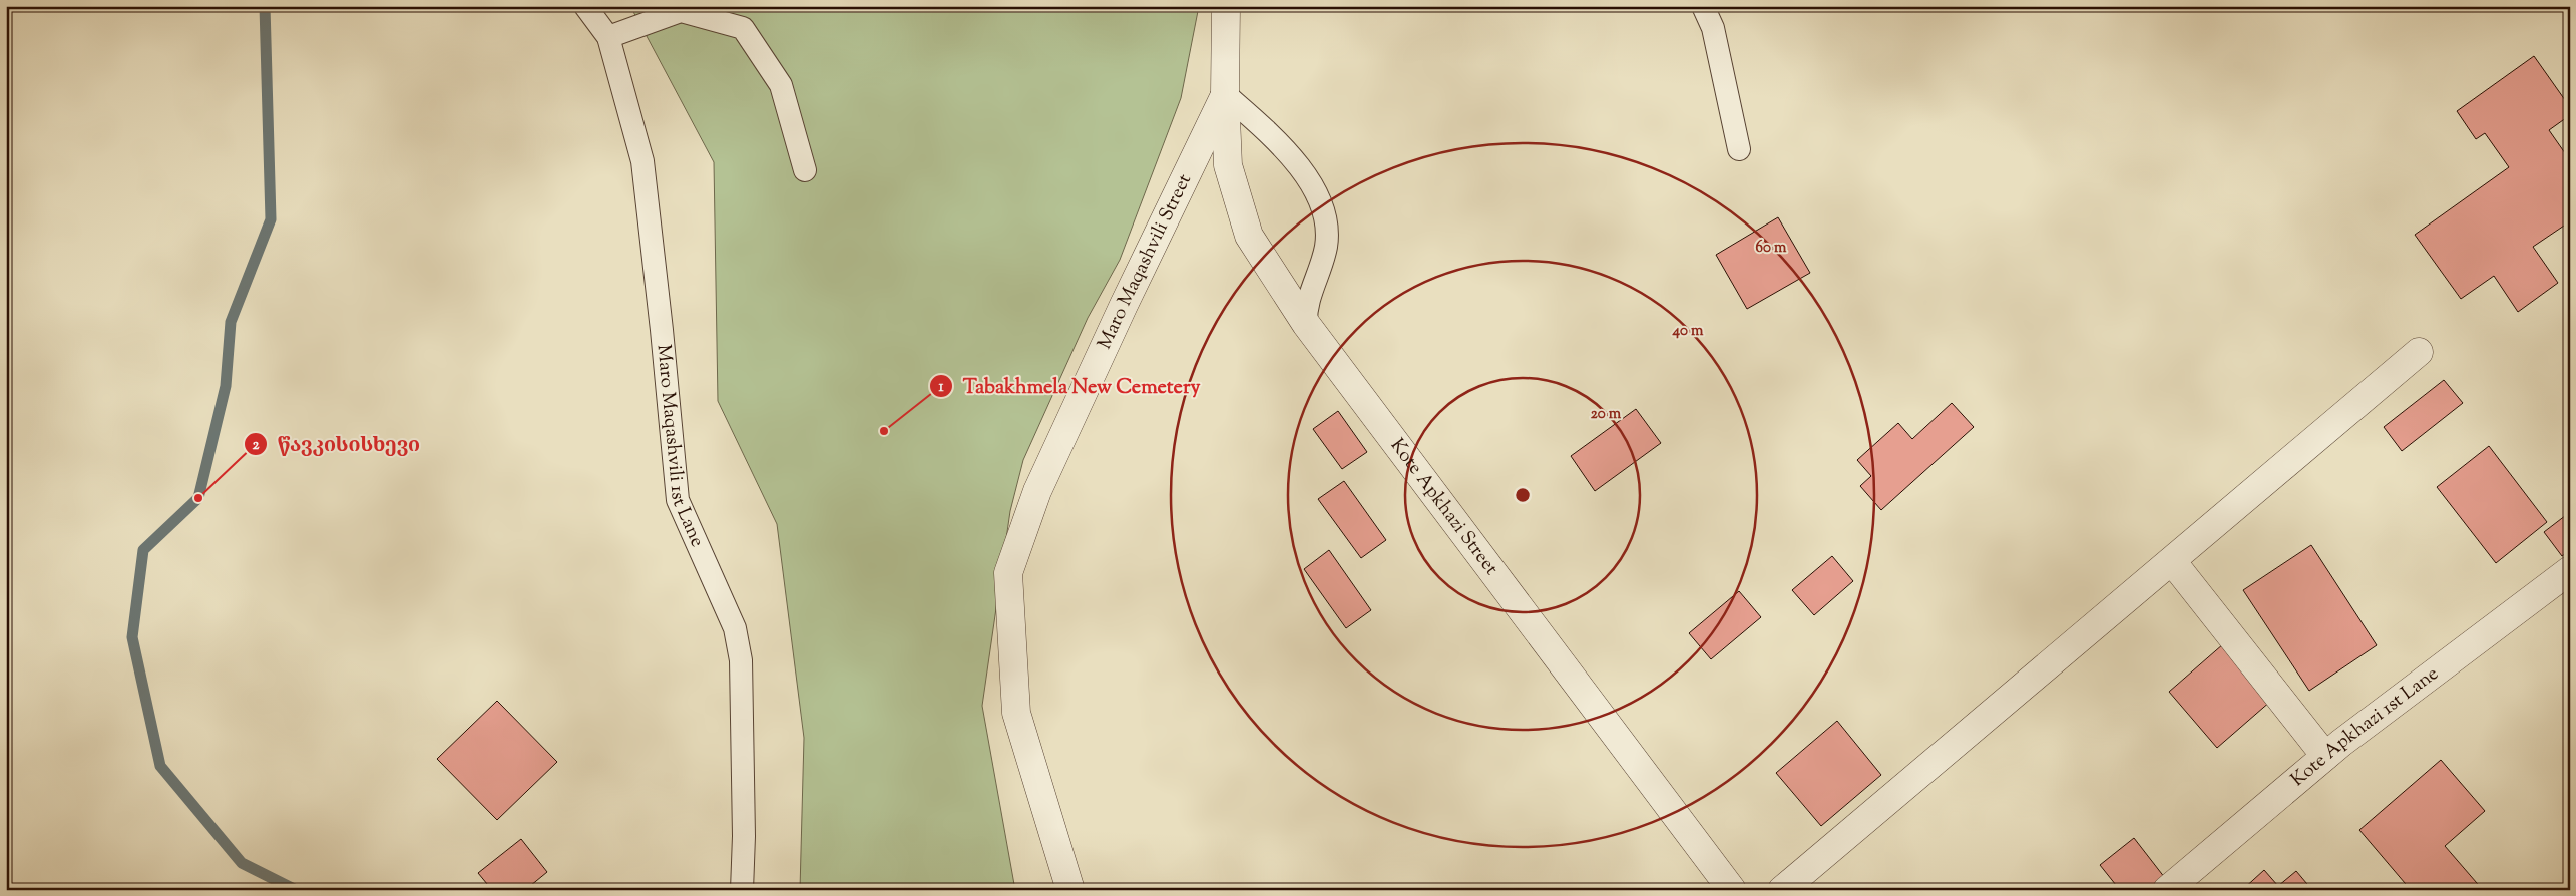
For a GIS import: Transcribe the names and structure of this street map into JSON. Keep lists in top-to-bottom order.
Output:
{
  "streets": {
    "street": ["Maro Maqashvili Street", "Kote Apkhazi Street", "Kote Apkhazi 1st Lane"],
    "lane": ["Maro Maqashvili 1st Lane"]
  },
  "crossings": [
    ["Maro Maqashvili Street", "Kote Apkhazi Street"]
  ],
  "places": ["Tabakhmela New Cemetery", "წავკისისხევი"],
  "rings": ["60 m", "40 m", "20 m"]
}
